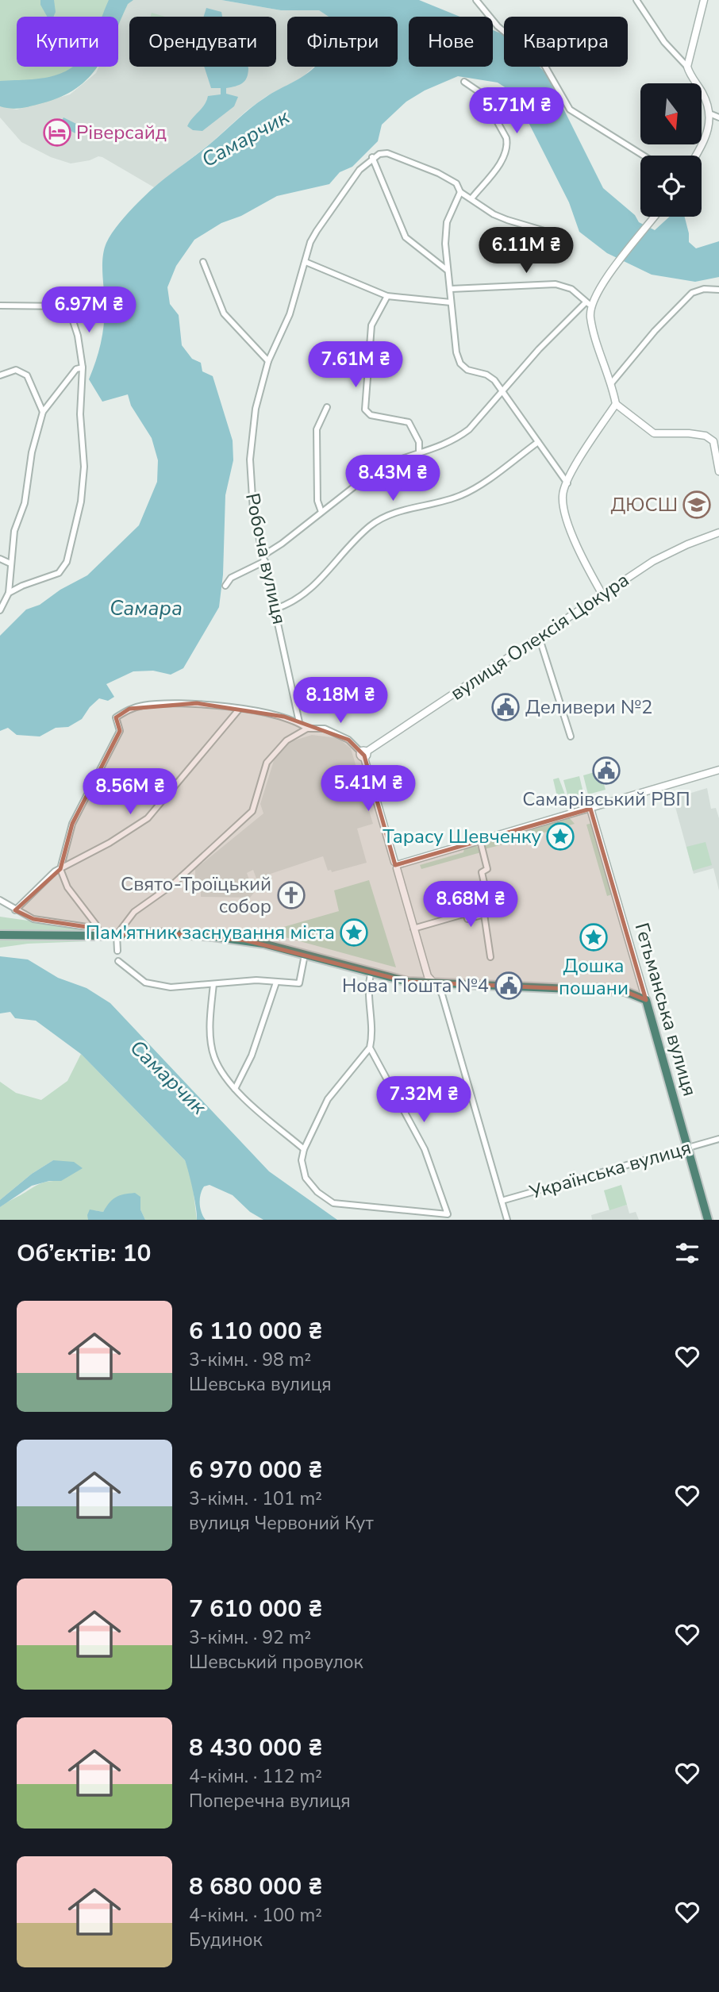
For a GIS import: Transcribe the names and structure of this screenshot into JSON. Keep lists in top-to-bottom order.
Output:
{
  "streets": {
    "highway": ["Гетьманська вулиця"],
    "street": ["Робоча вулиця", "вулиця Олексія Цокура", "Українська вулиця"]
  },
  "crossings": [
    ["Гетьманська вулиця", "Українська вулиця"]
  ],
  "water": ["Самарчик", "Самара"],
  "places": {
    "hotel": ["Ріверсайд"],
    "school or university": ["ДЮСШ"],
    "public building": ["Деливери №2", "Самарівський РВП", "Нова Пошта №4"],
    "place": ["Тарасу Шевченку", "Пам'ятник заснування міста", "Дошка пошани"],
    "church": ["Свято-Троїцький собор"]
  },
  "north": "bottom",
  "page": {
    "chip": [
      "Купити",
      "Орендувати",
      "Фільтри",
      "Нове",
      "Квартира"
    ],
    "price": [
      "5.71M ₴",
      "6.11M ₴",
      "6.97M ₴",
      "7.61M ₴",
      "8.43M ₴",
      "8.18M ₴",
      "5.41M ₴",
      "8.56M ₴",
      "8.68M ₴",
      "7.32M ₴"
    ],
    "heading": "Об’єктів: 10",
    "list": [
      {
        "name": "6 110 000 ₴",
        "note": "3-кімн. · 98 m² · Шевська вулиця"
      },
      {
        "name": "6 970 000 ₴",
        "note": "3-кімн. · 101 m² · вулиця Червоний Кут"
      },
      {
        "name": "7 610 000 ₴",
        "note": "3-кімн. · 92 m² · Шевський провулок"
      },
      {
        "name": "8 430 000 ₴",
        "note": "4-кімн. · 112 m² · Поперечна вулиця"
      },
      {
        "name": "8 680 000 ₴",
        "note": "4-кімн. · 100 m² · Будинок"
      }
    ]
  }
}
